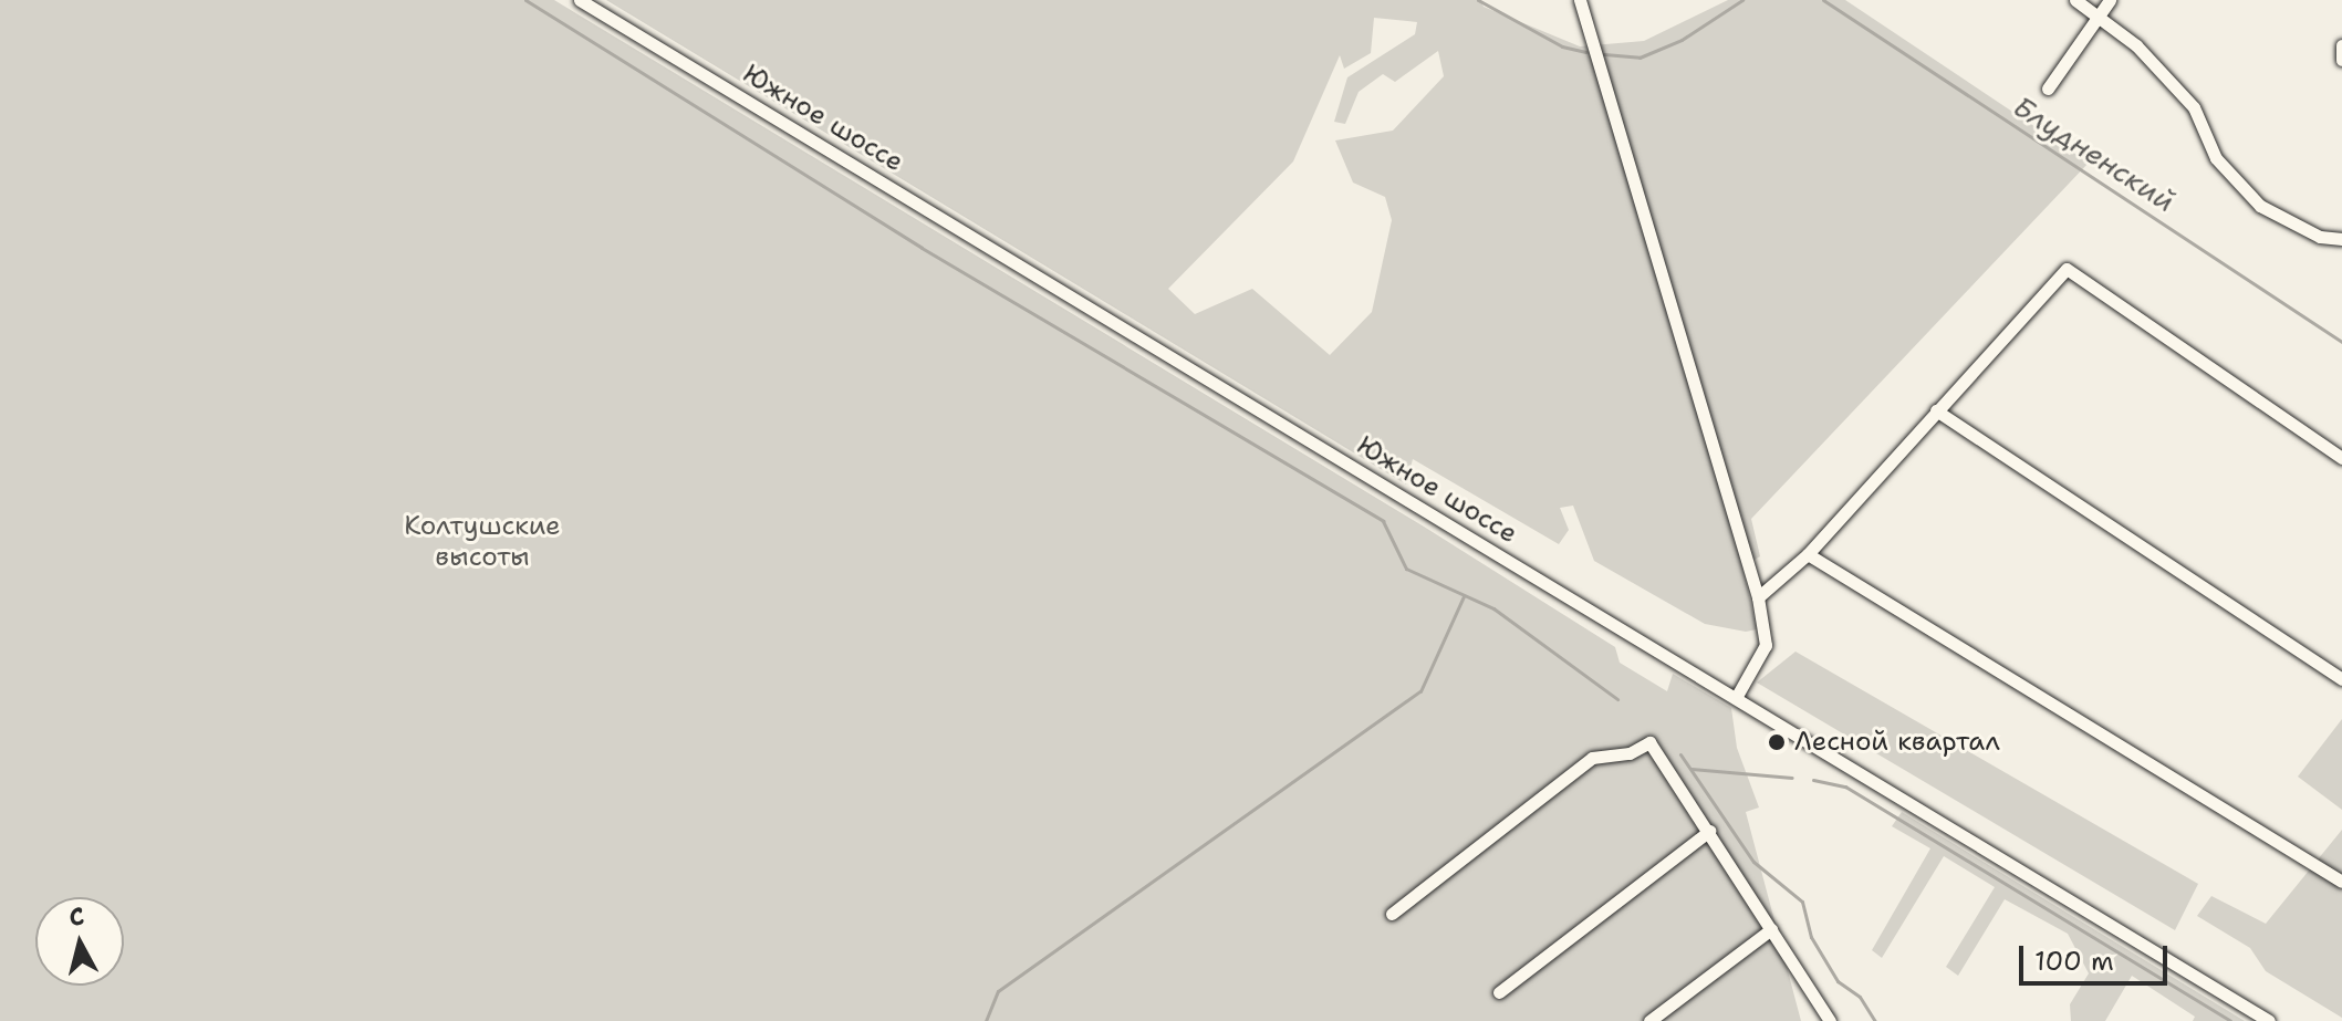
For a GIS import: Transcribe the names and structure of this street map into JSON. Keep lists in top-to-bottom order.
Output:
{
  "streets": {
    "street": ["Южное шоссе"]
  },
  "water": ["Блудненский"],
  "parks": ["Колтушские высоты"],
  "places": ["Лесной квартал"],
  "scale_bar": "100 m",
  "north": "top"
}
